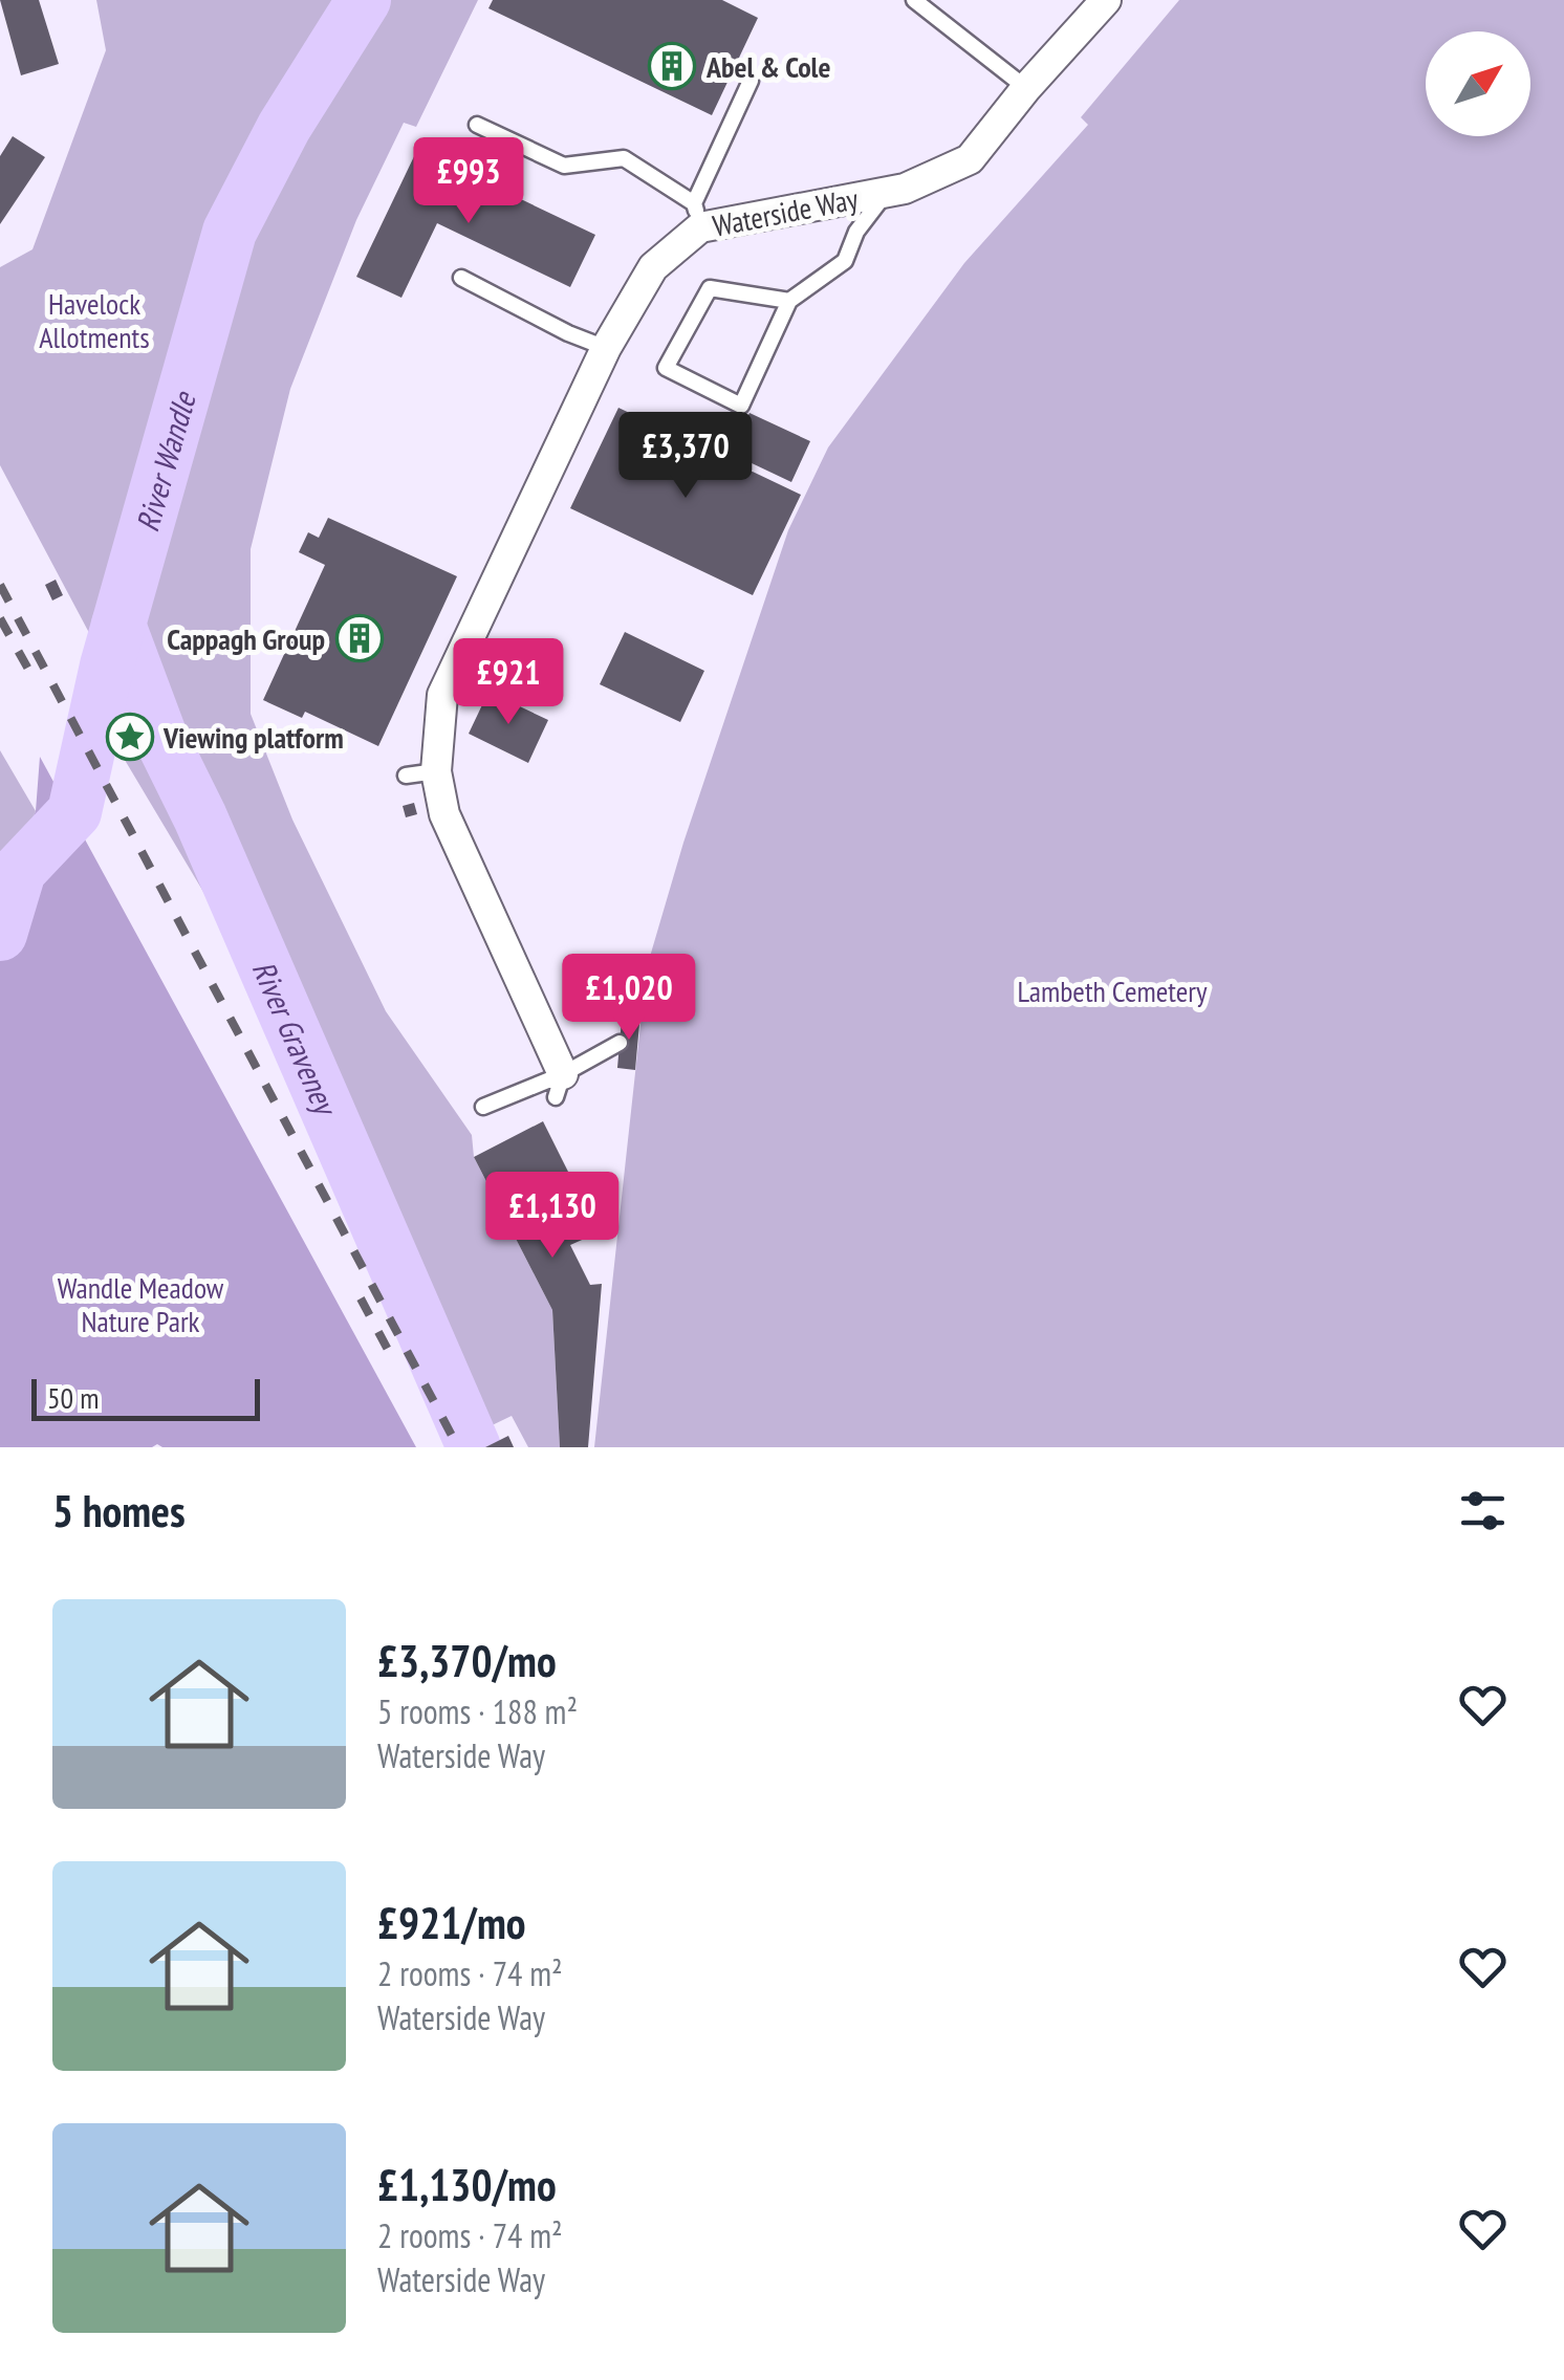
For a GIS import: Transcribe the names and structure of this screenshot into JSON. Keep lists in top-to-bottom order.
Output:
{
  "streets": {
    "street": ["Waterside Way"]
  },
  "water": ["River Wandle", "River Graveney"],
  "parks": ["Havelock Allotments", "Lambeth Cemetery", "Wandle Meadow Nature Park"],
  "places": {
    "building": ["Abel & Cole", "Cappagh Group"],
    "place": ["Viewing platform"]
  },
  "scale_bar": "50 m",
  "north": "top right",
  "page": {
    "price": [
      "£993",
      "£3,370",
      "£921",
      "£1,020",
      "£1,130"
    ],
    "scale": "50 m",
    "heading": "5 homes",
    "list": [
      {
        "name": "£3,370/mo",
        "note": "5 rooms · 188 m² · Waterside Way"
      },
      {
        "name": "£921/mo",
        "note": "2 rooms · 74 m² · Waterside Way"
      },
      {
        "name": "£1,130/mo",
        "note": "2 rooms · 74 m² · Waterside Way"
      }
    ]
  }
}
